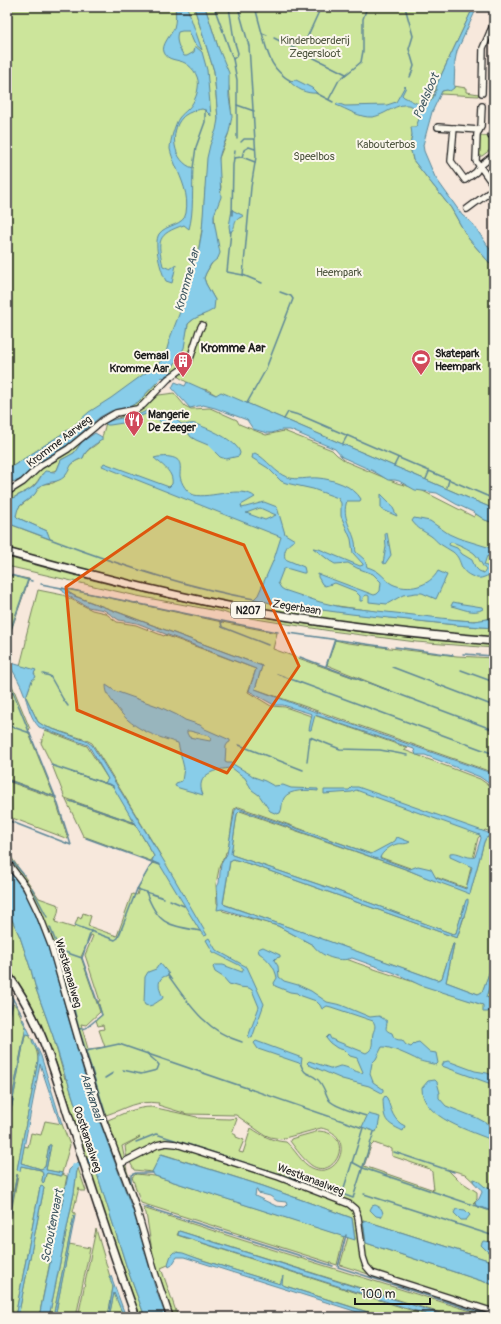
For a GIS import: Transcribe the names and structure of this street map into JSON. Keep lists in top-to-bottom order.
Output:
{
  "streets": {
    "main road": ["Zegerbaan", "N207", "Oostkanaalweg"],
    "street": ["Kromme Aarweg", "Westkanaalweg"]
  },
  "districts": ["Kromme Aar"],
  "water": [
    "Poelsloot",
    "Kromme Aar",
    "Aarkanaal",
    "Schoutenvaart"
  ],
  "parks": [
    "Kinderboerderij Zegersloot",
    "Kabouterbos",
    "Speelbos",
    "Heempark"
  ],
  "places": {
    "sports": ["Skatepark Heempark"],
    "building": ["Gemaal Kromme Aar"],
    "restaurant": ["Mangerie De Zeeger"]
  },
  "scale_bar": "100 m"
}
